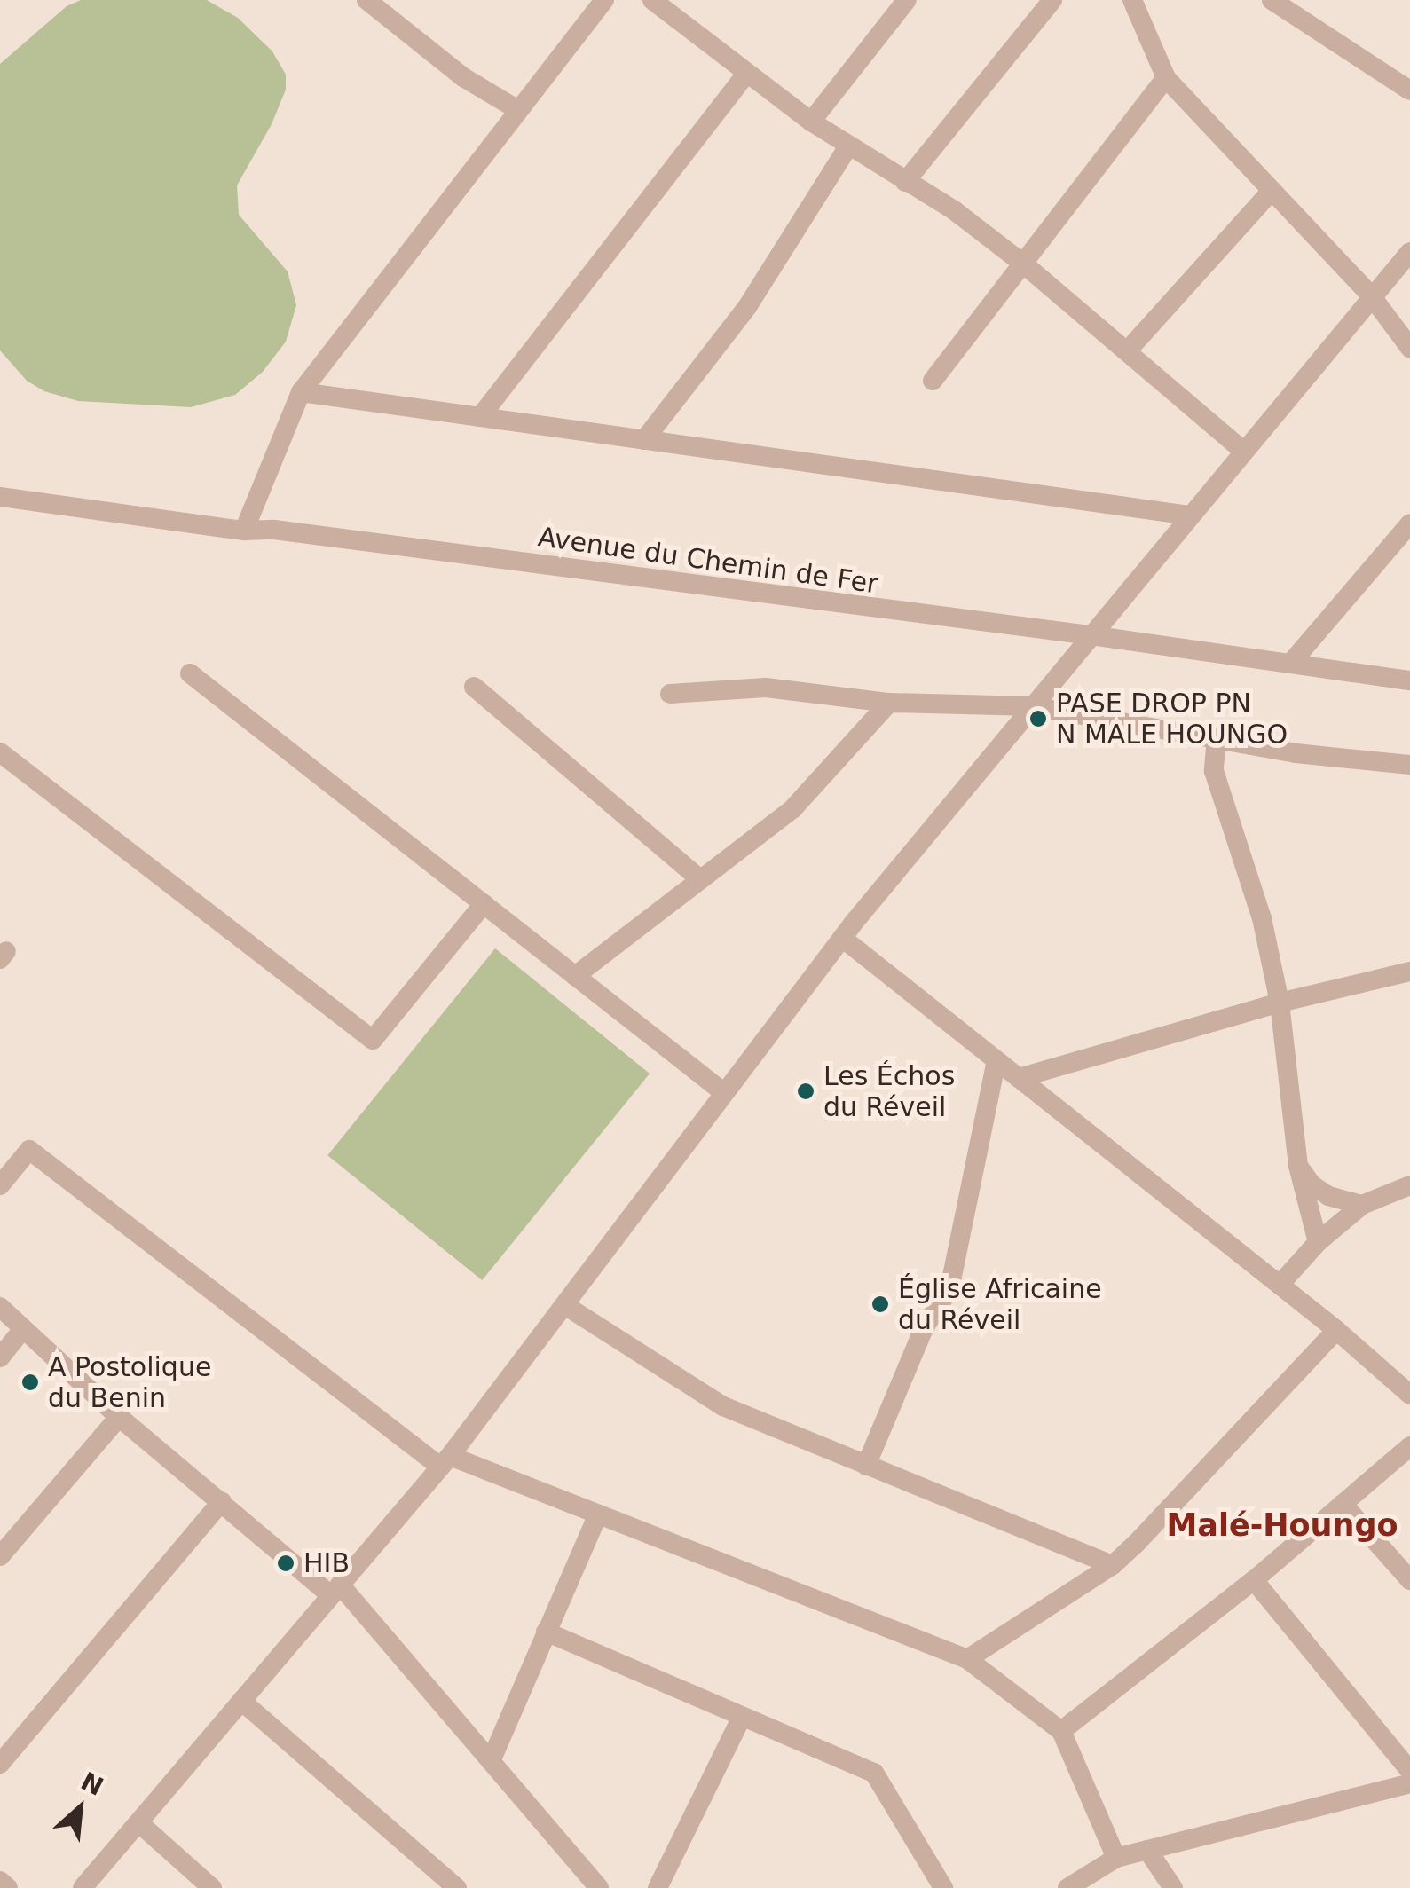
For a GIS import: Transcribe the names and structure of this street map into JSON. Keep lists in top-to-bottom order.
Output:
{
  "streets": {
    "street": ["Avenue du Chemin de Fer"]
  },
  "districts": ["Malé-Houngo"],
  "places": [
    "PASE DROP PN N MALE HOUNGO",
    "Les Échos du Réveil",
    "Église Africaine du Réveil",
    "A Postolique du Benin",
    "HIB"
  ],
  "north": "top right"
}
